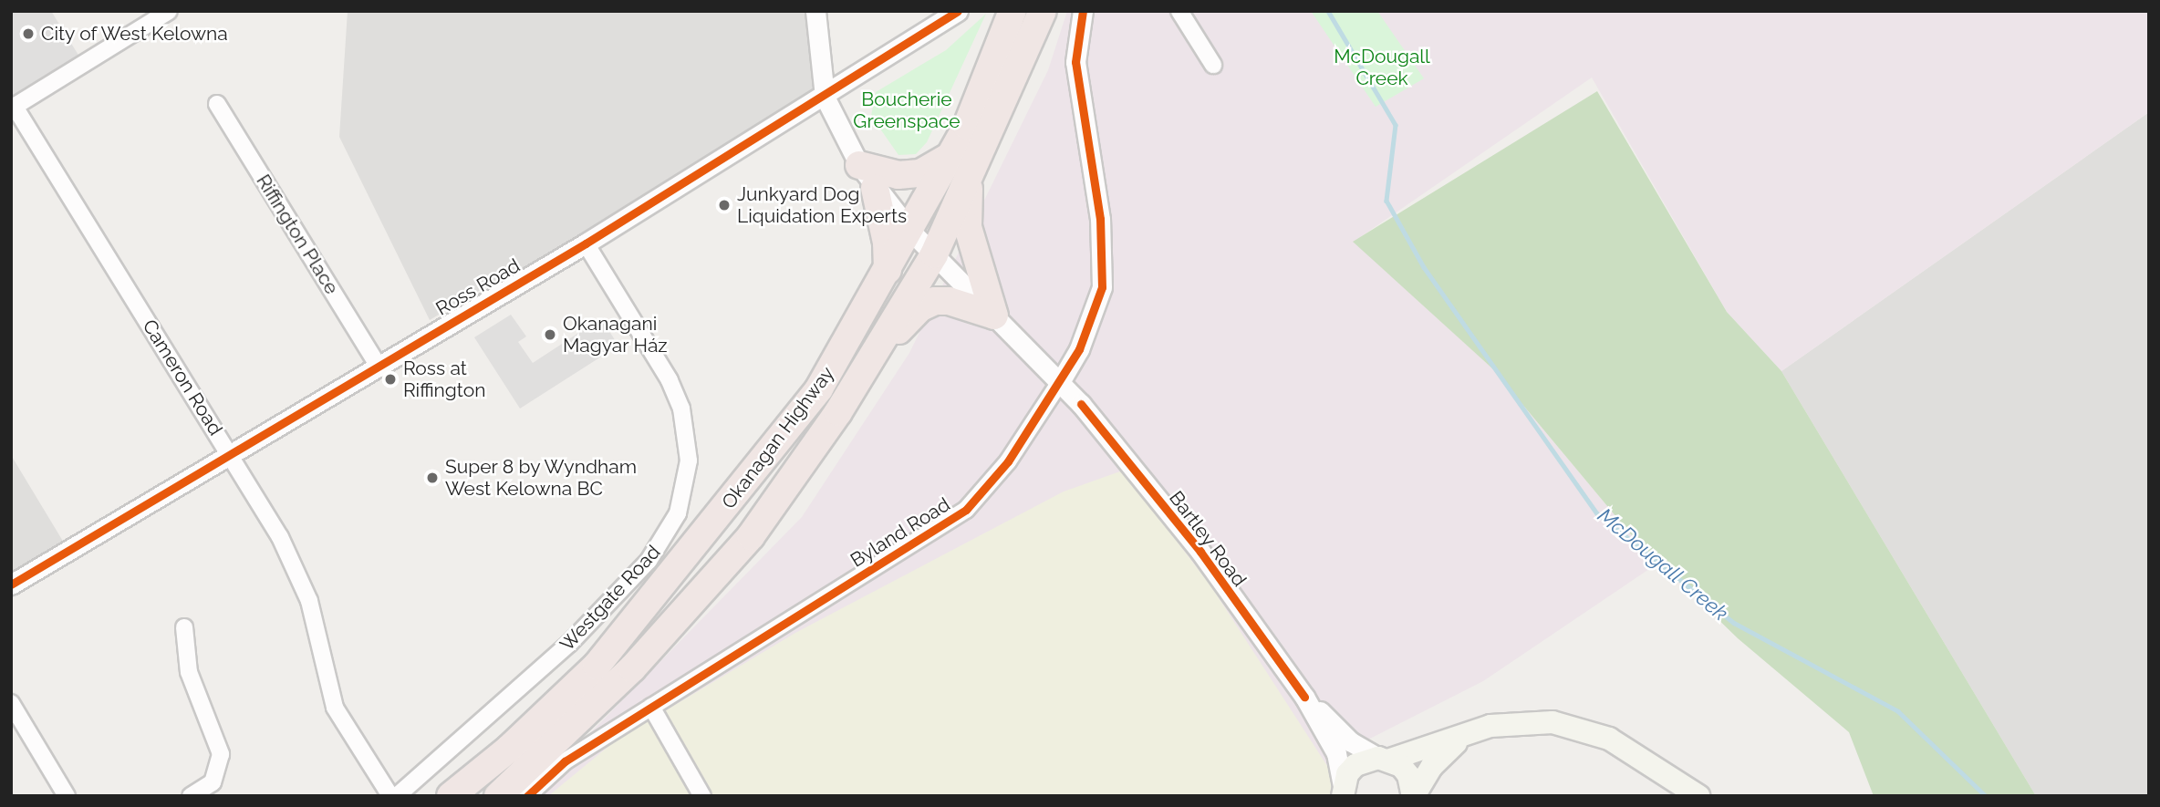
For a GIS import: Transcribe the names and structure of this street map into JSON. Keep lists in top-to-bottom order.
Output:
{
  "streets": {
    "highway": ["Okanagan Highway"],
    "street": [
      "Riffington Place",
      "Ross Road",
      "Cameron Road",
      "Byland Road",
      "Bartley Road",
      "Westgate Road"
    ]
  },
  "crossings": [
    ["Riffington Place", "Ross Road"],
    ["Ross Road", "Cameron Road"],
    ["Ross Road", "Bartley Road"],
    ["Ross Road", "Westgate Road"],
    ["Okanagan Highway", "Bartley Road"],
    ["Byland Road", "Bartley Road"]
  ],
  "water": ["McDougall Creek"],
  "parks": ["McDougall Creek", "Boucherie Greenspace"],
  "places": [
    "City of West Kelowna",
    "Junkyard Dog Liquidation Experts",
    "Okanagani Magyar Ház",
    "Ross at Riffington",
    "Super 8 by Wyndham West Kelowna BC"
  ]
}
